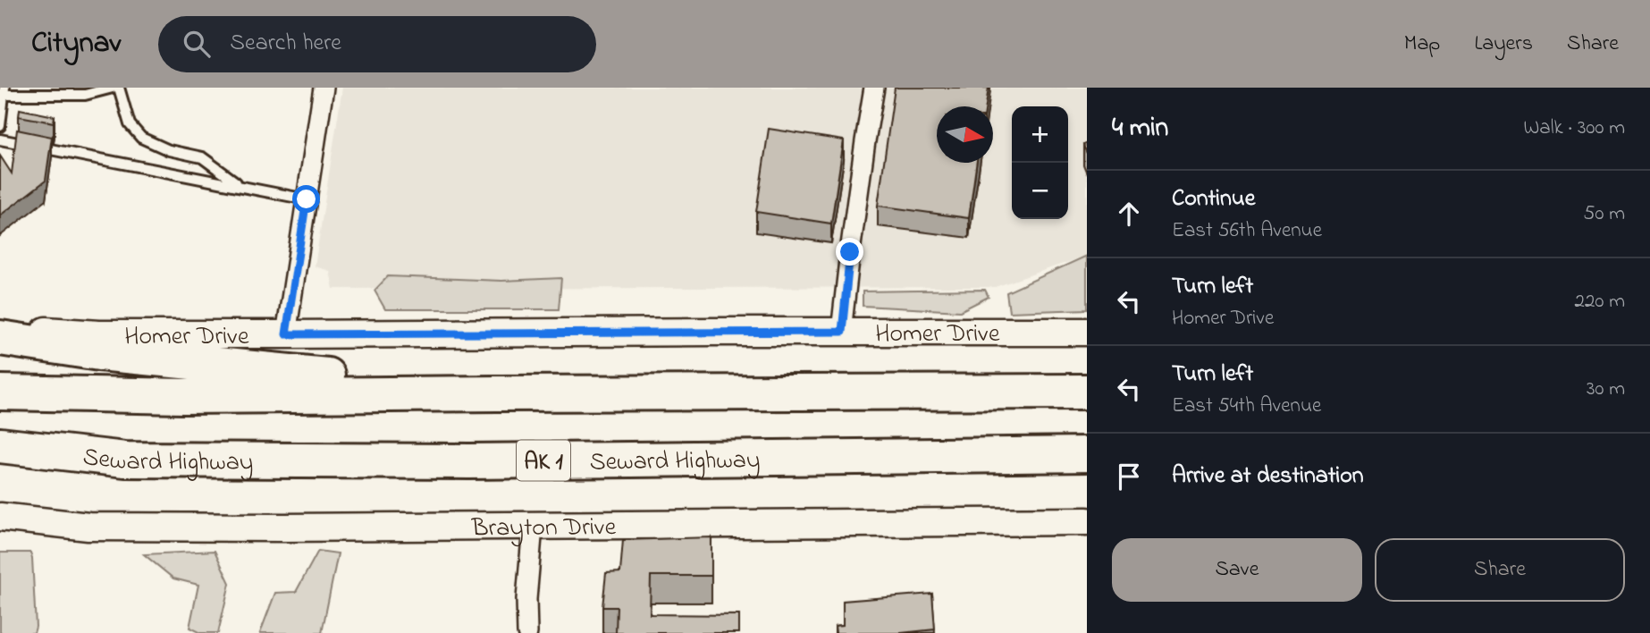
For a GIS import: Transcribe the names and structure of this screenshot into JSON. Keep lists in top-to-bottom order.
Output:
{
  "streets": {
    "highway": ["Seward Highway", "AK 1"],
    "main road": ["Homer Drive", "Brayton Drive"]
  },
  "north": "right",
  "page": {
    "header": "Citynav",
    "search": "Search here",
    "nav": ["Map", "Layers", "Share"],
    "heading": ["4 min", "Walk · 300 m"],
    "map_buttons": ["+", "−"],
    "list": [
      ["Continue", "East 56th Avenue", "50 m"],
      ["Turn left", "Homer Drive", "220 m"],
      ["Turn left", "East 54th Avenue", "30 m"],
      "Arrive at destination"
    ],
    "buttons": ["Save", "Share"]
  }
}
